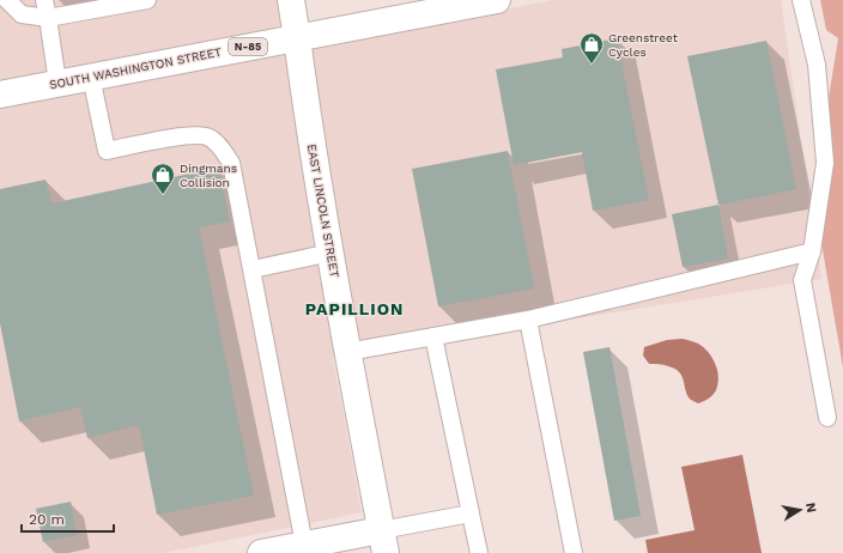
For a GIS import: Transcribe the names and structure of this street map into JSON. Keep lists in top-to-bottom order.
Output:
{
  "streets": {
    "street": ["N-85", "SOUTH WASHINGTON STREET", "EAST LINCOLN STREET"]
  },
  "crossings": [
    ["SOUTH WASHINGTON STREET", "EAST LINCOLN STREET"]
  ],
  "districts": ["PAPILLION"],
  "places": {
    "shop": ["Greenstreet Cycles", "Dingmans Collision"]
  },
  "scale_bar": "20 m",
  "north": "right"
}
